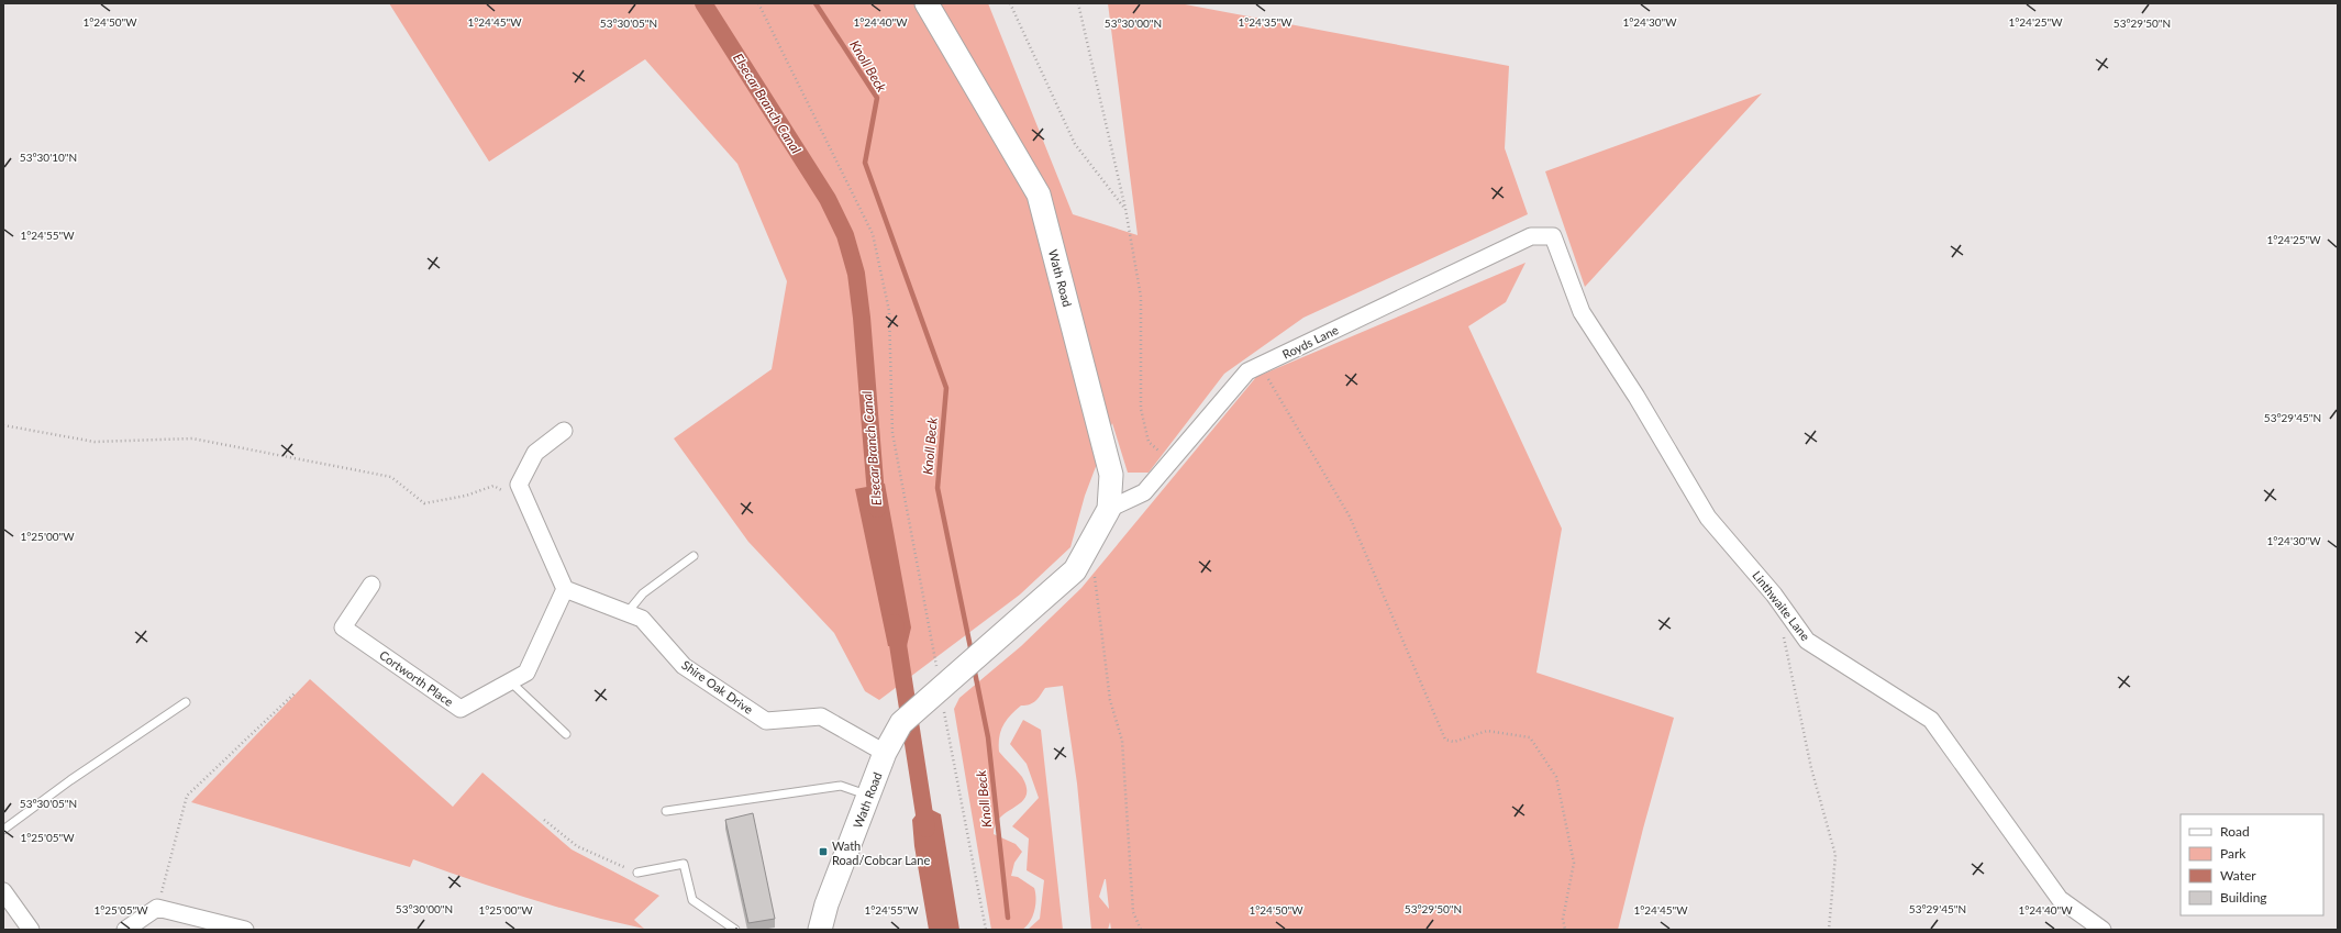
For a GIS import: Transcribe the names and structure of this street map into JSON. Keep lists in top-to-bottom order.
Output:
{
  "streets": {
    "main road": ["Wath Road"],
    "street": [
      "Royds Lane",
      "Linthwaite Lane",
      "Cortworth Place",
      "Shire Oak Drive"
    ]
  },
  "crossings": [
    ["Wath Road", "Royds Lane"],
    ["Wath Road", "Shire Oak Drive"],
    ["Royds Lane", "Linthwaite Lane"],
    ["Cortworth Place", "Shire Oak Drive"]
  ],
  "water": ["Knoll Beck", "Elsecar Branch Canal"],
  "places": {
    "transit": ["Wath Road/Cobcar Lane"]
  },
  "legend": [
    "Road",
    "Park",
    "Water",
    "Building"
  ],
  "coordinates": [
    "1°24'50\"W",
    "1°24'45\"W",
    "1°24'40\"W",
    "1°24'30\"W",
    "1°24'25\"W",
    "1°24'35\"W",
    "53°30'05\"N",
    "53°30'00\"N",
    "53°29'50\"N",
    "53°30'10\"N",
    "1°24'55\"W",
    "53°29'45\"N",
    "1°25'00\"W",
    "1°25'05\"W"
  ]
}
